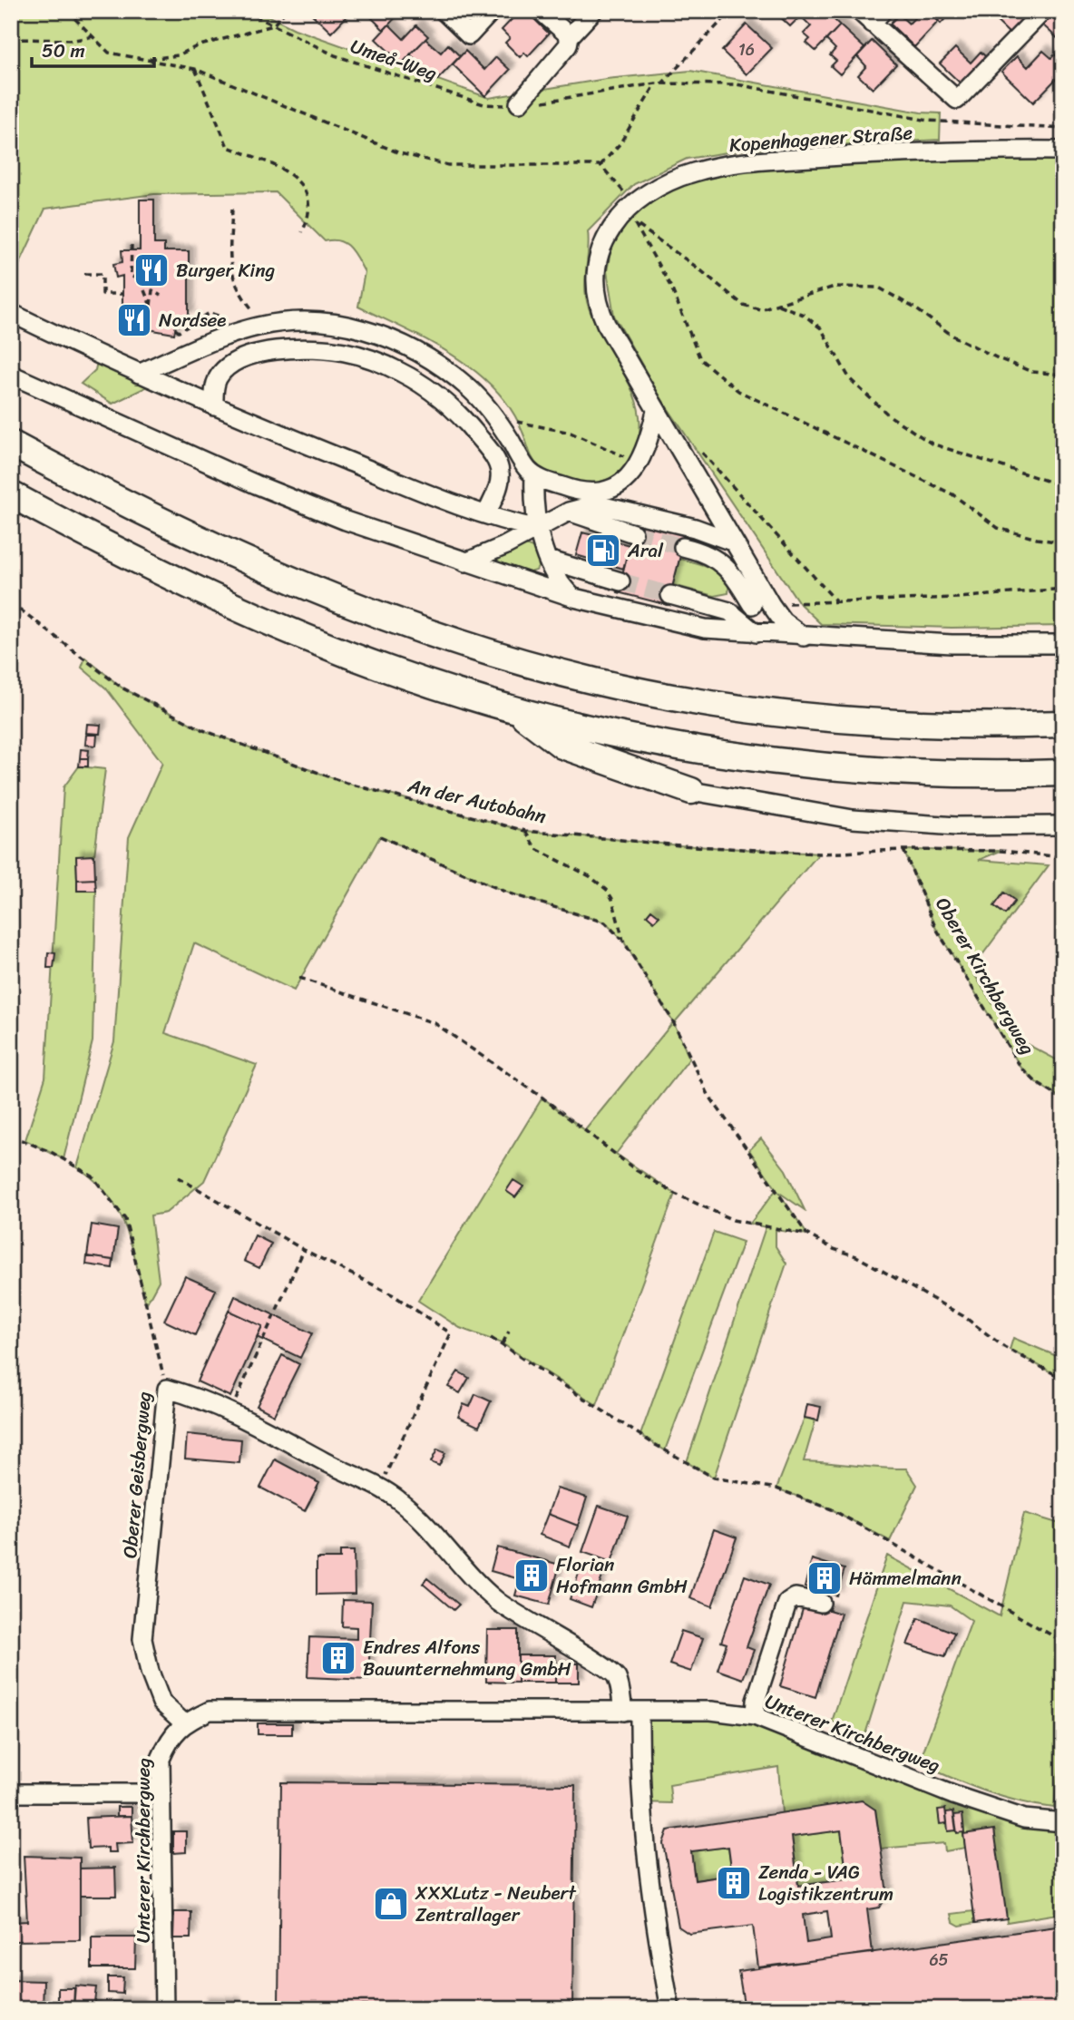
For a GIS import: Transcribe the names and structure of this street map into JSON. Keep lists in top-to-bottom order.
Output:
{
  "streets": {
    "street": ["Kopenhagener Straße", "Oberer Geisbergweg", "Unterer Kirchbergweg"],
    "path": ["Umeå-Weg", "An der Autobahn", "Oberer Kirchbergweg"]
  },
  "crossings": [
    ["An der Autobahn", "Oberer Kirchbergweg"],
    ["Oberer Geisbergweg", "Unterer Kirchbergweg"]
  ],
  "places": {
    "restaurant": ["Burger King", "Nordsee"],
    "fuel station": ["Aral"],
    "building": [
      "Florian Hofmann GmbH",
      "Hämmelmann",
      "Endres Alfons Bauunternehmung GmbH",
      "Zenda - VAG Logistikzentrum"
    ],
    "shop": ["XXXLutz - Neubert Zentrallager"]
  },
  "house_numbers": ["16", "65"],
  "scale_bar": "50 m"
}
